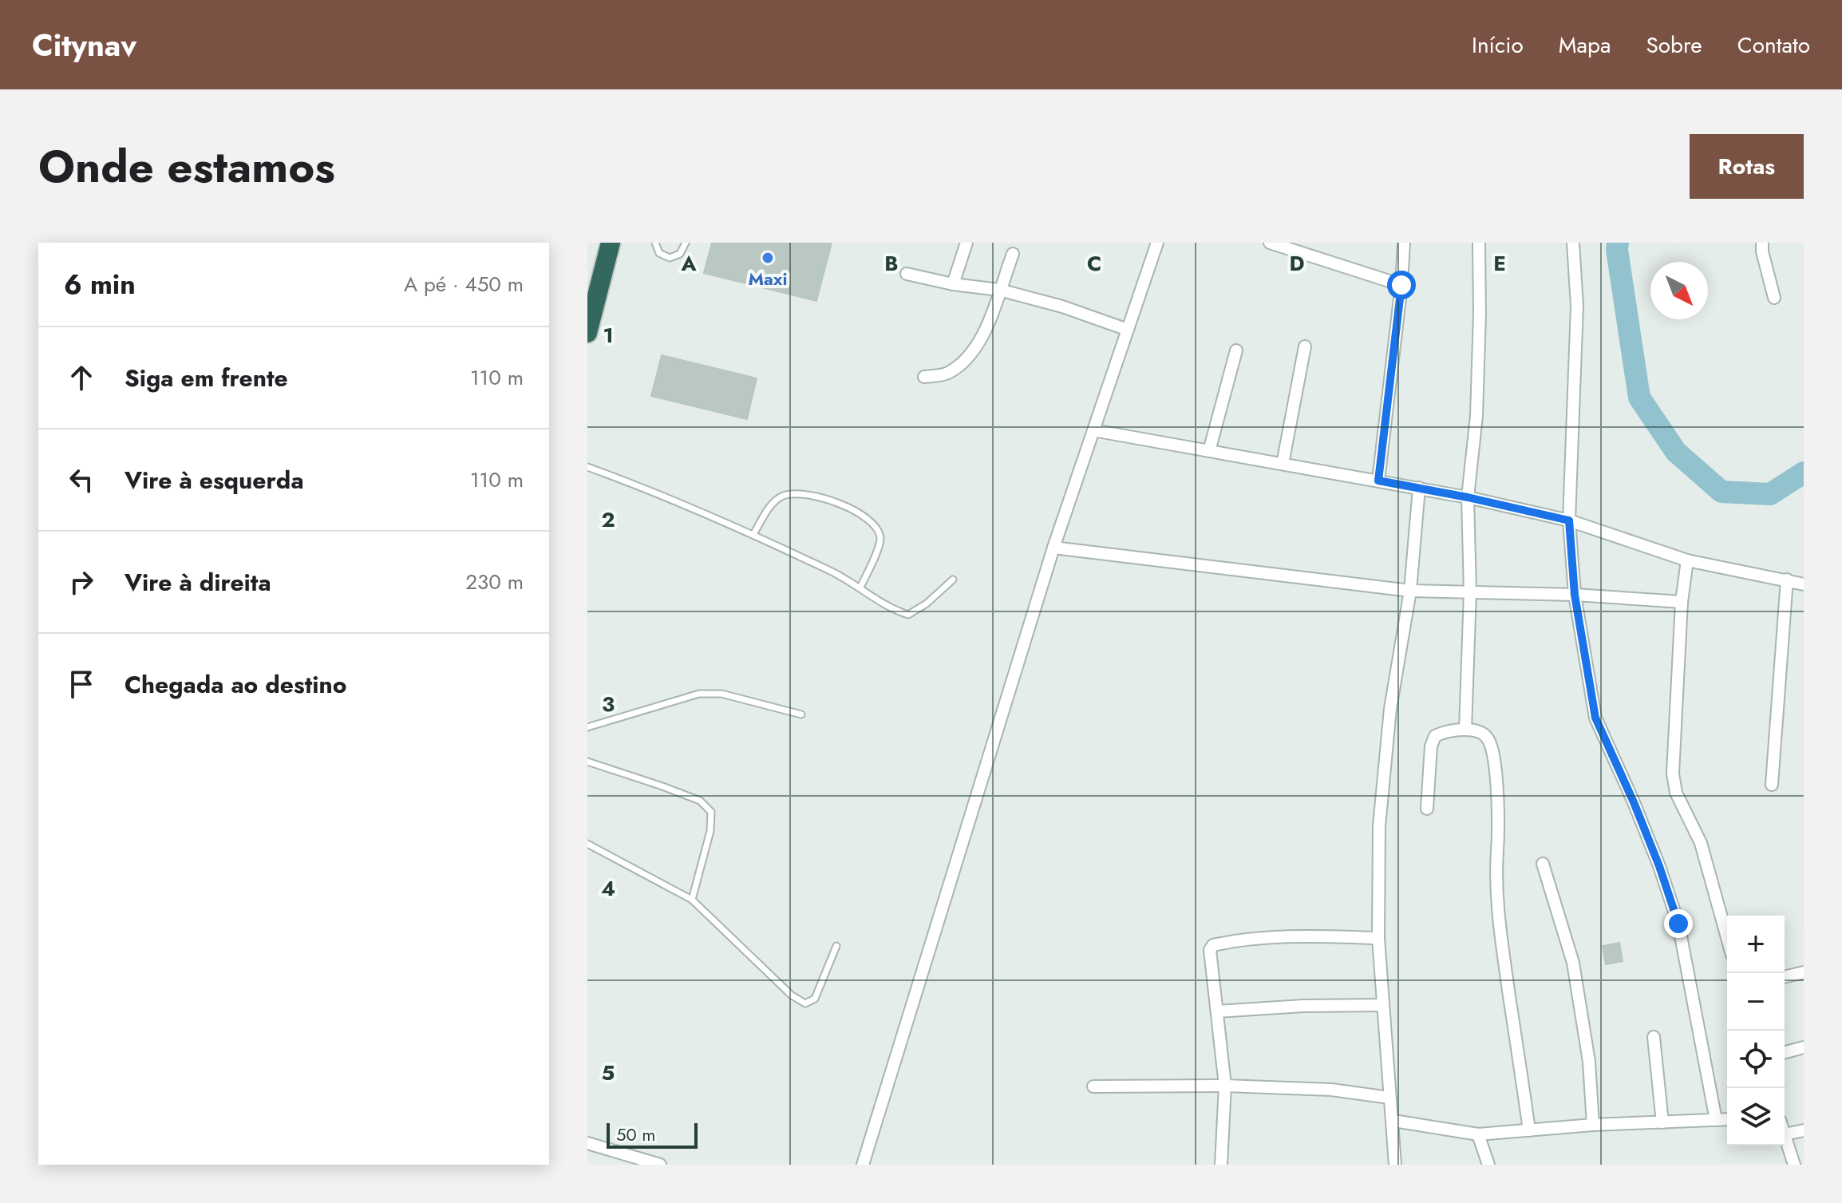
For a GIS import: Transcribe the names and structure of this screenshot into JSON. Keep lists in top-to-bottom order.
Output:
{
  "places": ["Maxi"],
  "scale_bar": "50 m",
  "north": "bottom right",
  "page": {
    "header": "Citynav",
    "nav": [
      "Início",
      "Mapa",
      "Sobre",
      "Contato"
    ],
    "title": "Onde estamos",
    "buttons": "Rotas",
    "heading": ["6 min", "A pé · 450 m"],
    "list": [
      ["Siga em frente", "110 m"],
      ["Vire à esquerda", "110 m"],
      ["Vire à direita", "230 m"],
      "Chegada ao destino"
    ],
    "map_buttons": ["+", "−"],
    "scale": "50 m"
  },
  "grid": {
    "columns": [
      "A",
      "B",
      "C",
      "D",
      "E"
    ],
    "rows": [
      "1",
      "2",
      "3",
      "4",
      "5"
    ]
  }
}
